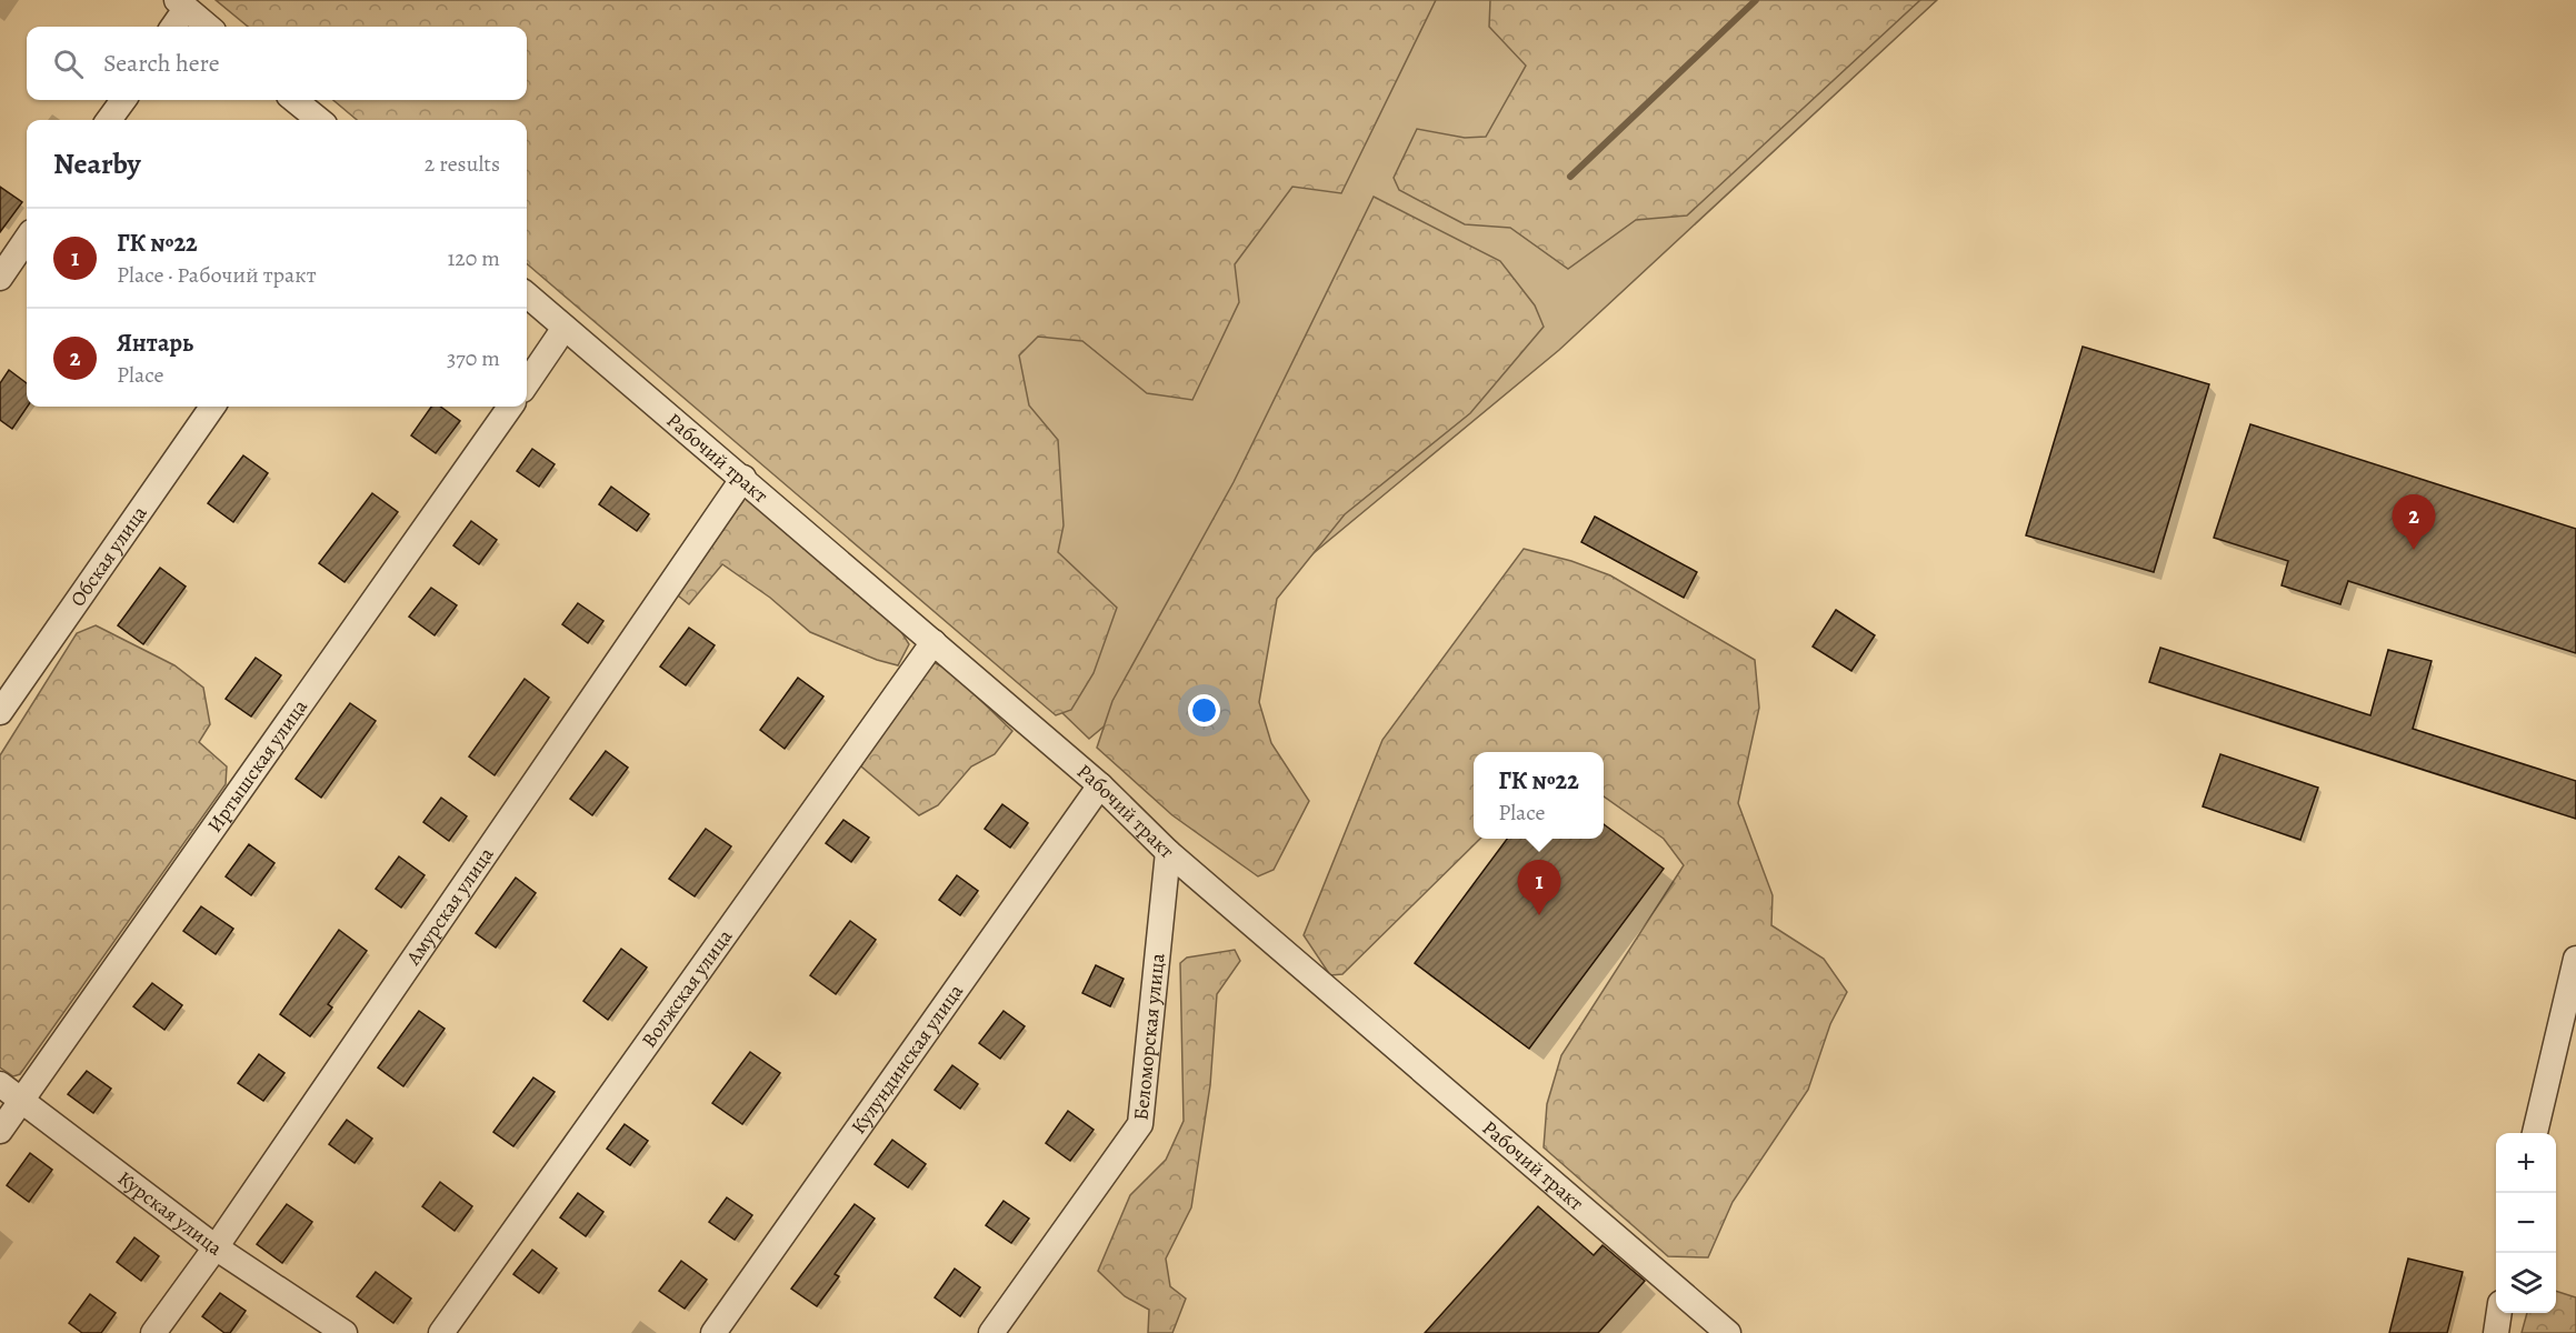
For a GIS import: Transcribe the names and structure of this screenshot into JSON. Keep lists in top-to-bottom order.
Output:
{
  "streets": {
    "street": [
      "Рабочий тракт",
      "Обская улица",
      "Иртышская улица",
      "Амурская улица",
      "Волжская улица",
      "Беломорская улица",
      "Кулундинская улица",
      "Курская улица"
    ]
  },
  "crossings": [
    ["Рабочий тракт", "Амурская улица"],
    ["Рабочий тракт", "Волжская улица"],
    ["Рабочий тракт", "Беломорская улица"],
    ["Рабочий тракт", "Кулундинская улица"],
    ["Иртышская улица", "Курская улица"],
    ["Амурская улица", "Курская улица"]
  ],
  "page": {
    "search": "Search here",
    "heading": ["Nearby", "2 results"],
    "list": [
      {
        "mark": "1",
        "name": "ГК №22",
        "note": "Place · Рабочий тракт",
        "value": "120 m"
      },
      {
        "mark": "2",
        "name": "Янтарь",
        "note": "Place",
        "value": "370 m"
      }
    ],
    "pins": ["2", "1"],
    "popup": ["ГК №22", "Place"],
    "map_buttons": ["+", "−"]
  }
}
